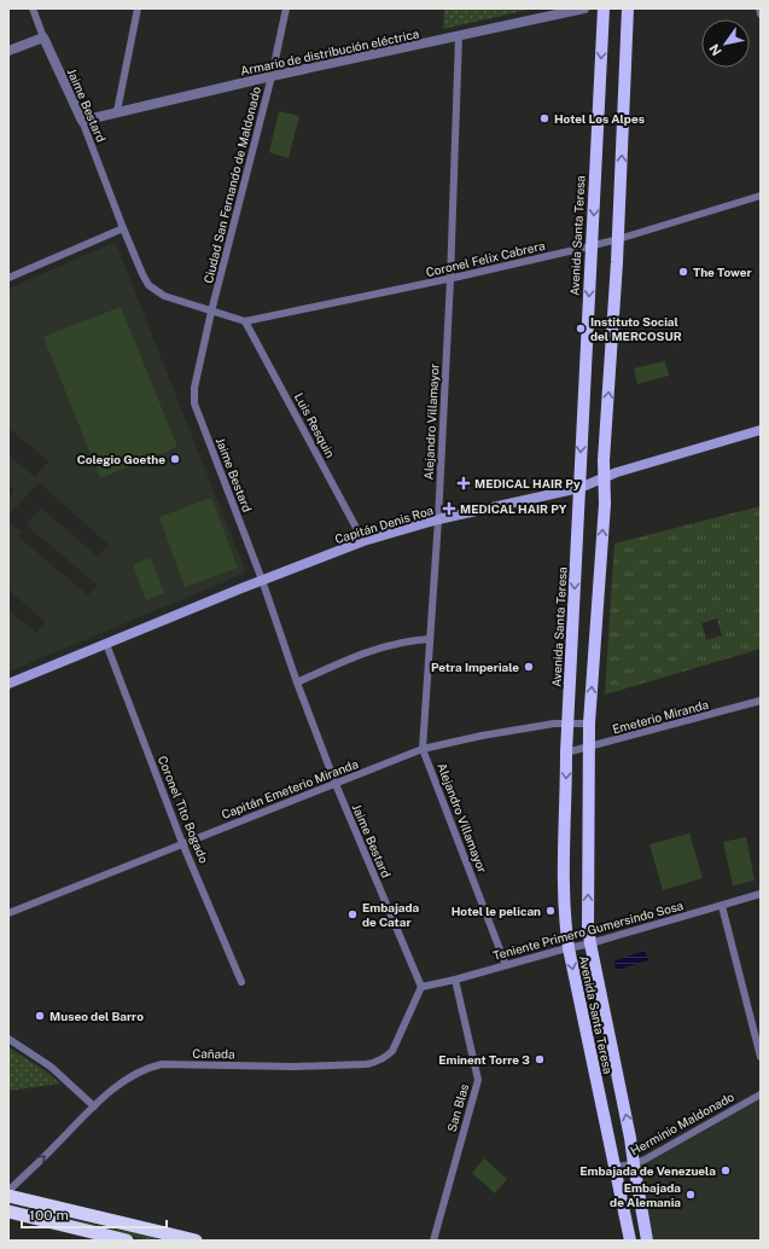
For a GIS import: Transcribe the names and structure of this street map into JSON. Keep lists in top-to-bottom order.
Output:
{
  "streets": {
    "main road": ["Avenida Santa Teresa", "Capitán Denis Roa"],
    "street": [
      "Armario de distribución eléctrica",
      "Jaime Bestard",
      "Ciudad San Fernando de Maldonado",
      "Coronel Felix Cabrera",
      "Alejandro Villamayor",
      "Luis Resquin",
      "Emeterio Miranda",
      "Capitán Emeterio Miranda",
      "Coronel Tito Bogado",
      "Teniente Primero Gumersindo Sosa",
      "Cañada",
      "San Blas",
      "Herminio Maldonado"
    ]
  },
  "crossings": [
    ["Armario de distribución eléctrica", "Jaime Bestard"],
    ["Armario de distribución eléctrica", "Ciudad San Fernando de Maldonado"],
    ["Armario de distribución eléctrica", "Alejandro Villamayor"],
    ["Jaime Bestard", "Ciudad San Fernando de Maldonado"],
    ["Jaime Bestard", "Coronel Felix Cabrera"],
    ["Jaime Bestard", "Capitán Denis Roa"],
    ["Jaime Bestard", "Capitán Emeterio Miranda"],
    ["Jaime Bestard", "Teniente Primero Gumersindo Sosa"],
    ["Jaime Bestard", "Cañada"],
    ["Ciudad San Fernando de Maldonado", "Coronel Felix Cabrera"],
    ["Avenida Santa Teresa", "Coronel Felix Cabrera"],
    ["Avenida Santa Teresa", "Capitán Denis Roa"],
    ["Avenida Santa Teresa", "Emeterio Miranda"],
    ["Avenida Santa Teresa", "Capitán Emeterio Miranda"],
    ["Avenida Santa Teresa", "Teniente Primero Gumersindo Sosa"],
    ["Avenida Santa Teresa", "Herminio Maldonado"],
    ["Coronel Felix Cabrera", "Alejandro Villamayor"],
    ["Coronel Felix Cabrera", "Luis Resquin"],
    ["Alejandro Villamayor", "Capitán Denis Roa"],
    ["Alejandro Villamayor", "Capitán Emeterio Miranda"],
    ["Alejandro Villamayor", "Teniente Primero Gumersindo Sosa"],
    ["Luis Resquin", "Capitán Denis Roa"],
    ["Capitán Denis Roa", "Coronel Tito Bogado"],
    ["Capitán Emeterio Miranda", "Coronel Tito Bogado"],
    ["Teniente Primero Gumersindo Sosa", "Cañada"],
    ["Teniente Primero Gumersindo Sosa", "San Blas"]
  ],
  "places": {
    "other": [
      "Hotel Los Alpes",
      "The Tower",
      "Instituto Social del MERCOSUR",
      "Colegio Goethe",
      "Petra Imperiale",
      "Hotel le pelican",
      "Embajada de Catar",
      "Museo del Barro",
      "Eminent Torre 3",
      "Embajada de Venezuela",
      "Embajada de Alemania"
    ],
    "health": ["MEDICAL HAIR Py", "MEDICAL HAIR PY"]
  },
  "scale_bar": "100 m",
  "north": "bottom left"
}
